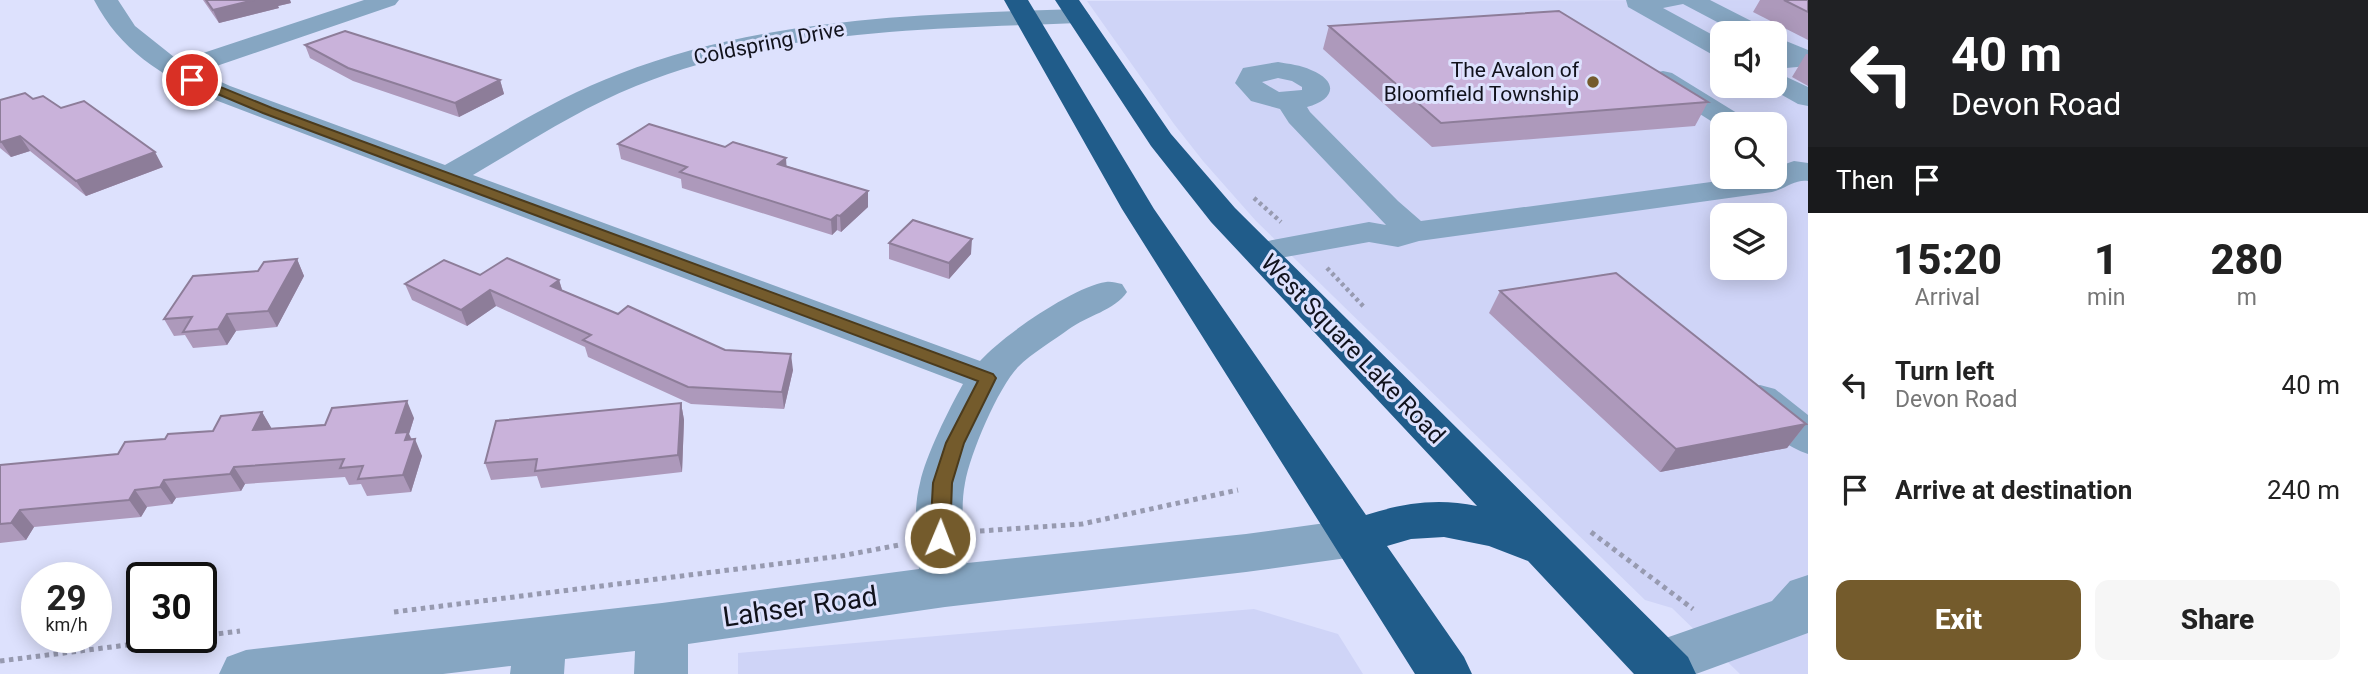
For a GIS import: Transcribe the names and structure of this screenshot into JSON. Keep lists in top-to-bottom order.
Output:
{
  "streets": {
    "highway": ["West Square Lake Road"],
    "street": ["Coldspring Drive", "Lahser Road"]
  },
  "crossings": [
    ["Coldspring Drive", "West Square Lake Road"]
  ],
  "places": ["The Avalon of Bloomfield Township"],
  "page": {
    "turn": ["40 m", "Devon Road"],
    "then": "Then",
    "eta": [
      "15:20",
      "Arrival",
      "1",
      "min",
      "280",
      "m"
    ],
    "list": [
      {
        "name": "Turn left",
        "note": "Devon Road",
        "value": "40 m"
      },
      {
        "name": "Arrive at destination",
        "value": "240 m"
      }
    ],
    "speed": "29 km/h",
    "limit": "30",
    "buttons": ["Exit", "Share"]
  }
}
